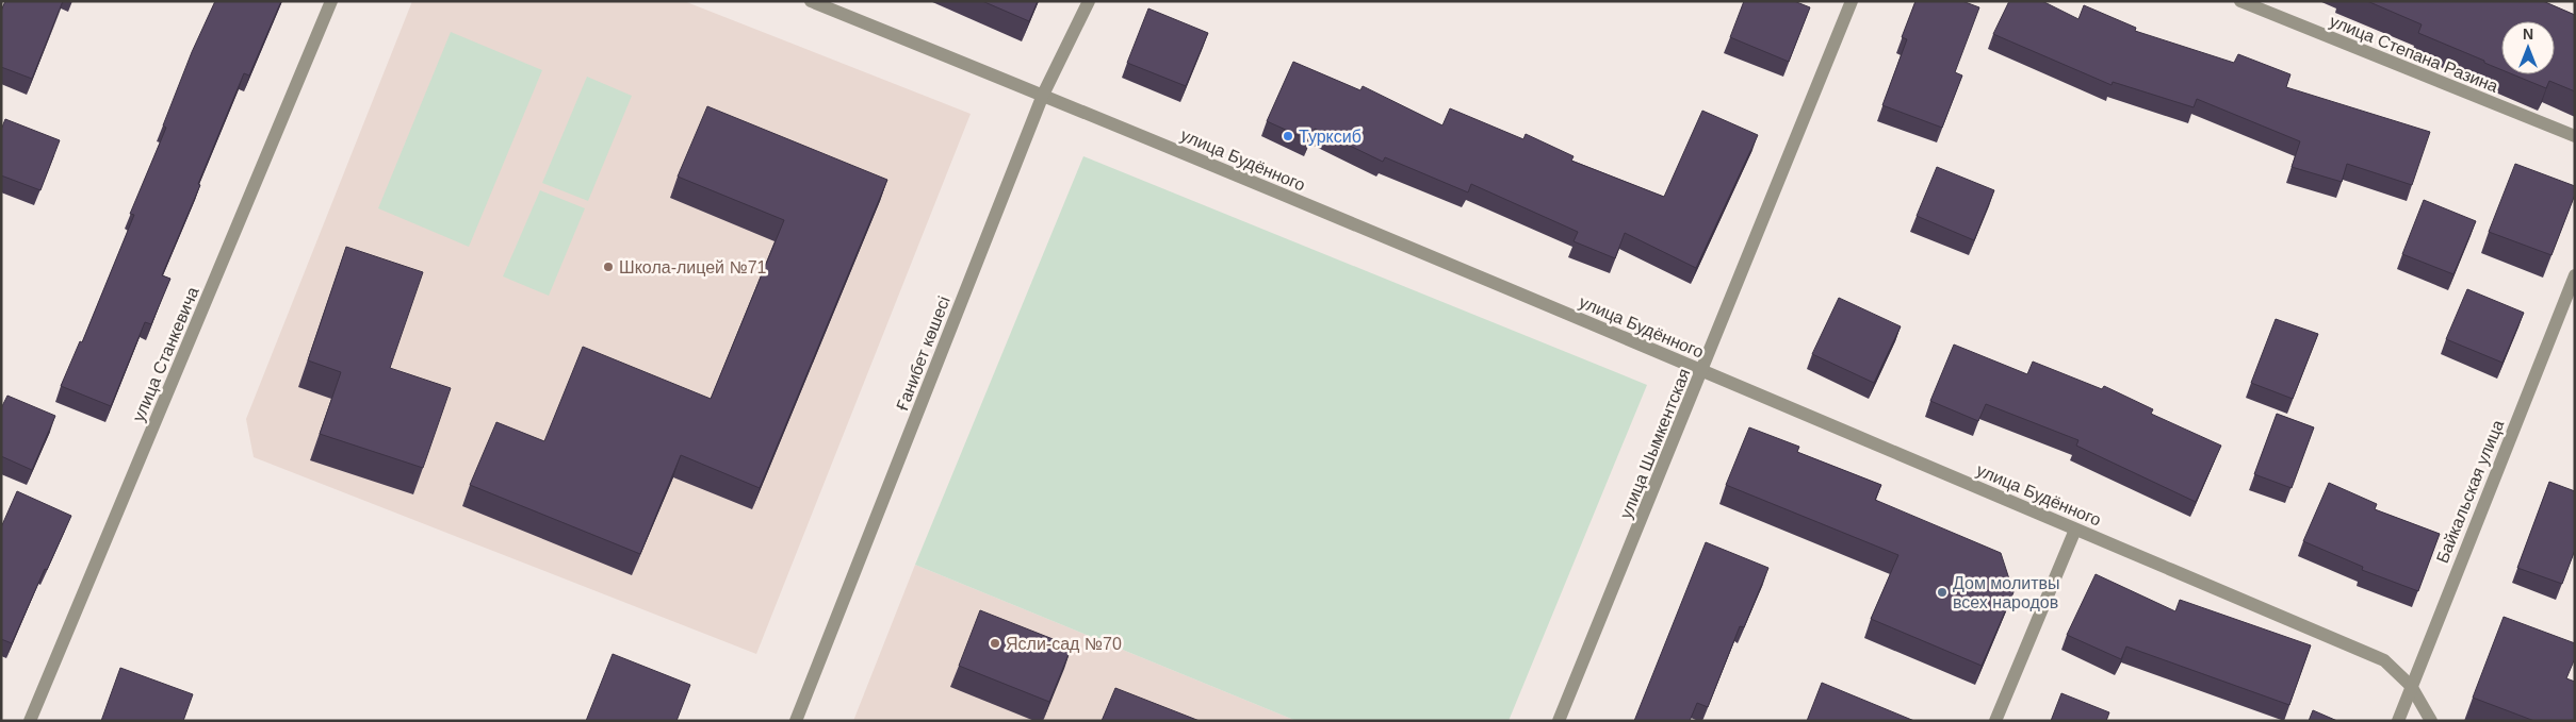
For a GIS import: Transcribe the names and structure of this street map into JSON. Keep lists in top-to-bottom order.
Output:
{
  "streets": {
    "street": [
      "улица Степана Разина",
      "улица Будённого",
      "Ғанибет көшесі",
      "улица Станкевича",
      "улица Шымкентская",
      "Байкальская улица"
    ]
  },
  "crossings": [
    ["улица Будённого", "Ғанибет көшесі"],
    ["улица Будённого", "улица Шымкентская"],
    ["улица Будённого", "Байкальская улица"]
  ],
  "places": [
    "Турксиб",
    "Школа-лицей №71",
    "Дом молитвы всех народов",
    "Ясли-сад №70"
  ],
  "north": "top"
}
